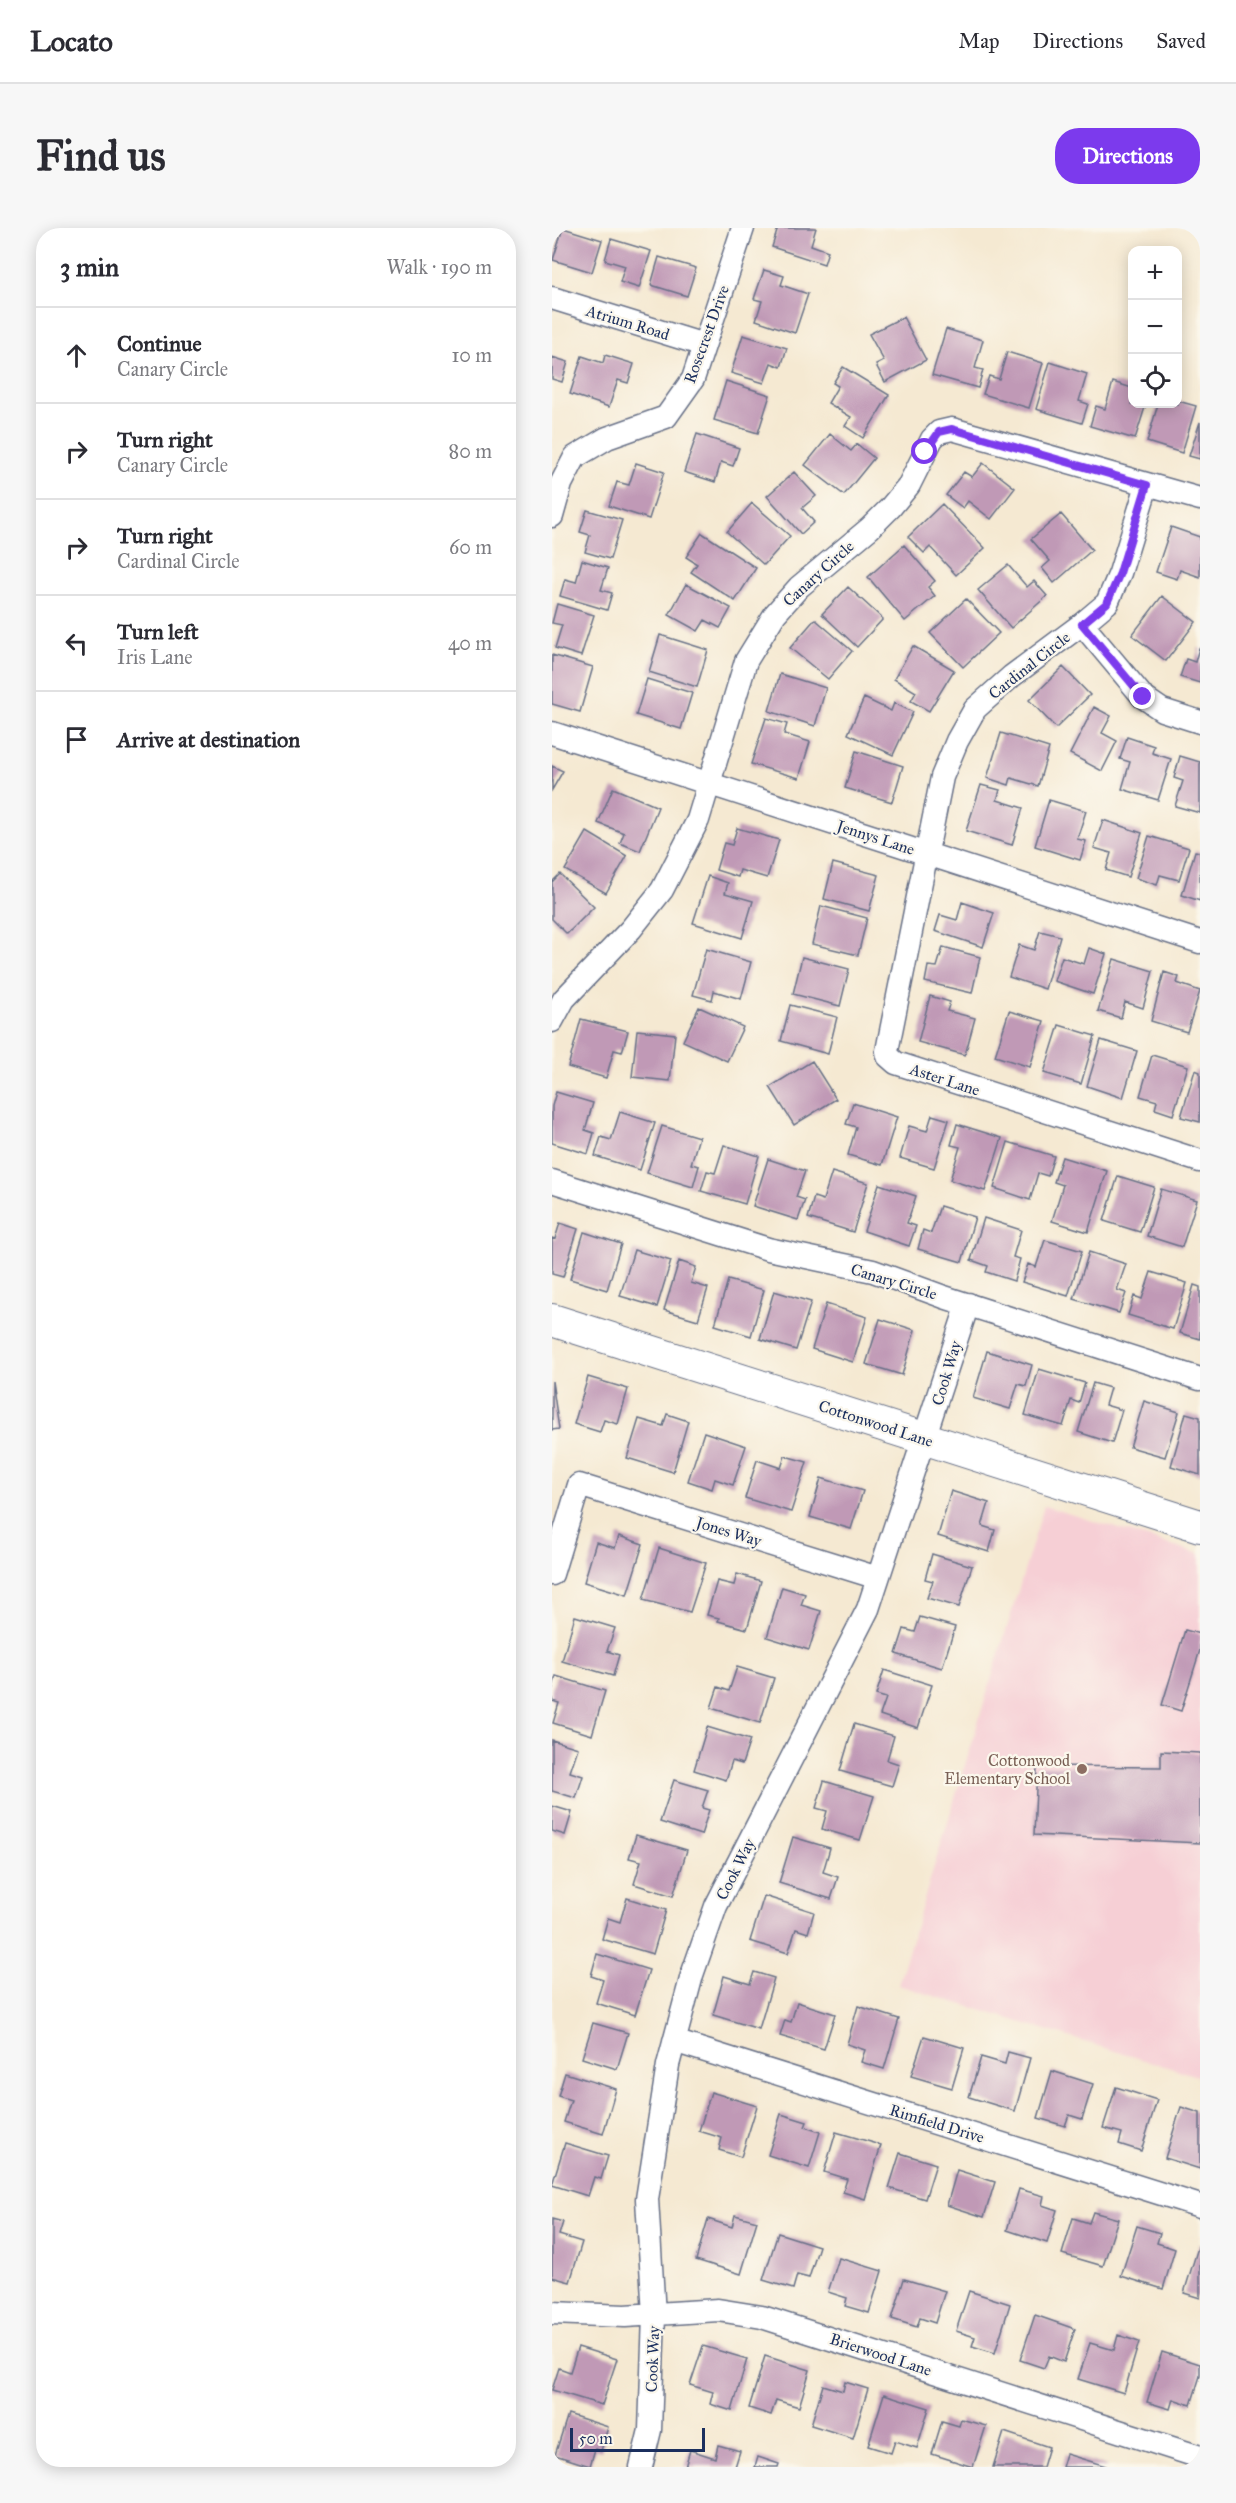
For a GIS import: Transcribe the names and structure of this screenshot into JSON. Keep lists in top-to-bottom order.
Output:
{
  "streets": {
    "main road": ["Cottonwood Lane"],
    "street": [
      "Atrium Road",
      "Rosecrest Drive",
      "Canary Circle",
      "Cardinal Circle",
      "Jennys Lane",
      "Aster Lane",
      "Cook Way",
      "Jones Way",
      "Rimfield Drive",
      "Brierwood Lane"
    ]
  },
  "crossings": [
    ["Atrium Road", "Rosecrest Drive"],
    ["Canary Circle", "Cardinal Circle"],
    ["Canary Circle", "Jennys Lane"],
    ["Canary Circle", "Cook Way"],
    ["Cardinal Circle", "Jennys Lane"],
    ["Cardinal Circle", "Aster Lane"],
    ["Jennys Lane", "Aster Lane"],
    ["Cook Way", "Cottonwood Lane"],
    ["Cook Way", "Jones Way"],
    ["Cook Way", "Rimfield Drive"],
    ["Cook Way", "Brierwood Lane"]
  ],
  "places": ["Cottonwood Elementary School"],
  "scale_bar": "50 m",
  "page": {
    "header": "Locato",
    "nav": ["Map", "Directions", "Saved"],
    "buttons": "Directions",
    "title": "Find us",
    "heading": ["3 min", "Walk · 190 m"],
    "map_buttons": ["+", "−"],
    "list": [
      ["Continue", "Canary Circle", "10 m"],
      ["Turn right", "Canary Circle", "80 m"],
      ["Turn right", "Cardinal Circle", "60 m"],
      ["Turn left", "Iris Lane", "40 m"],
      "Arrive at destination"
    ],
    "scale": "50 m"
  }
}
